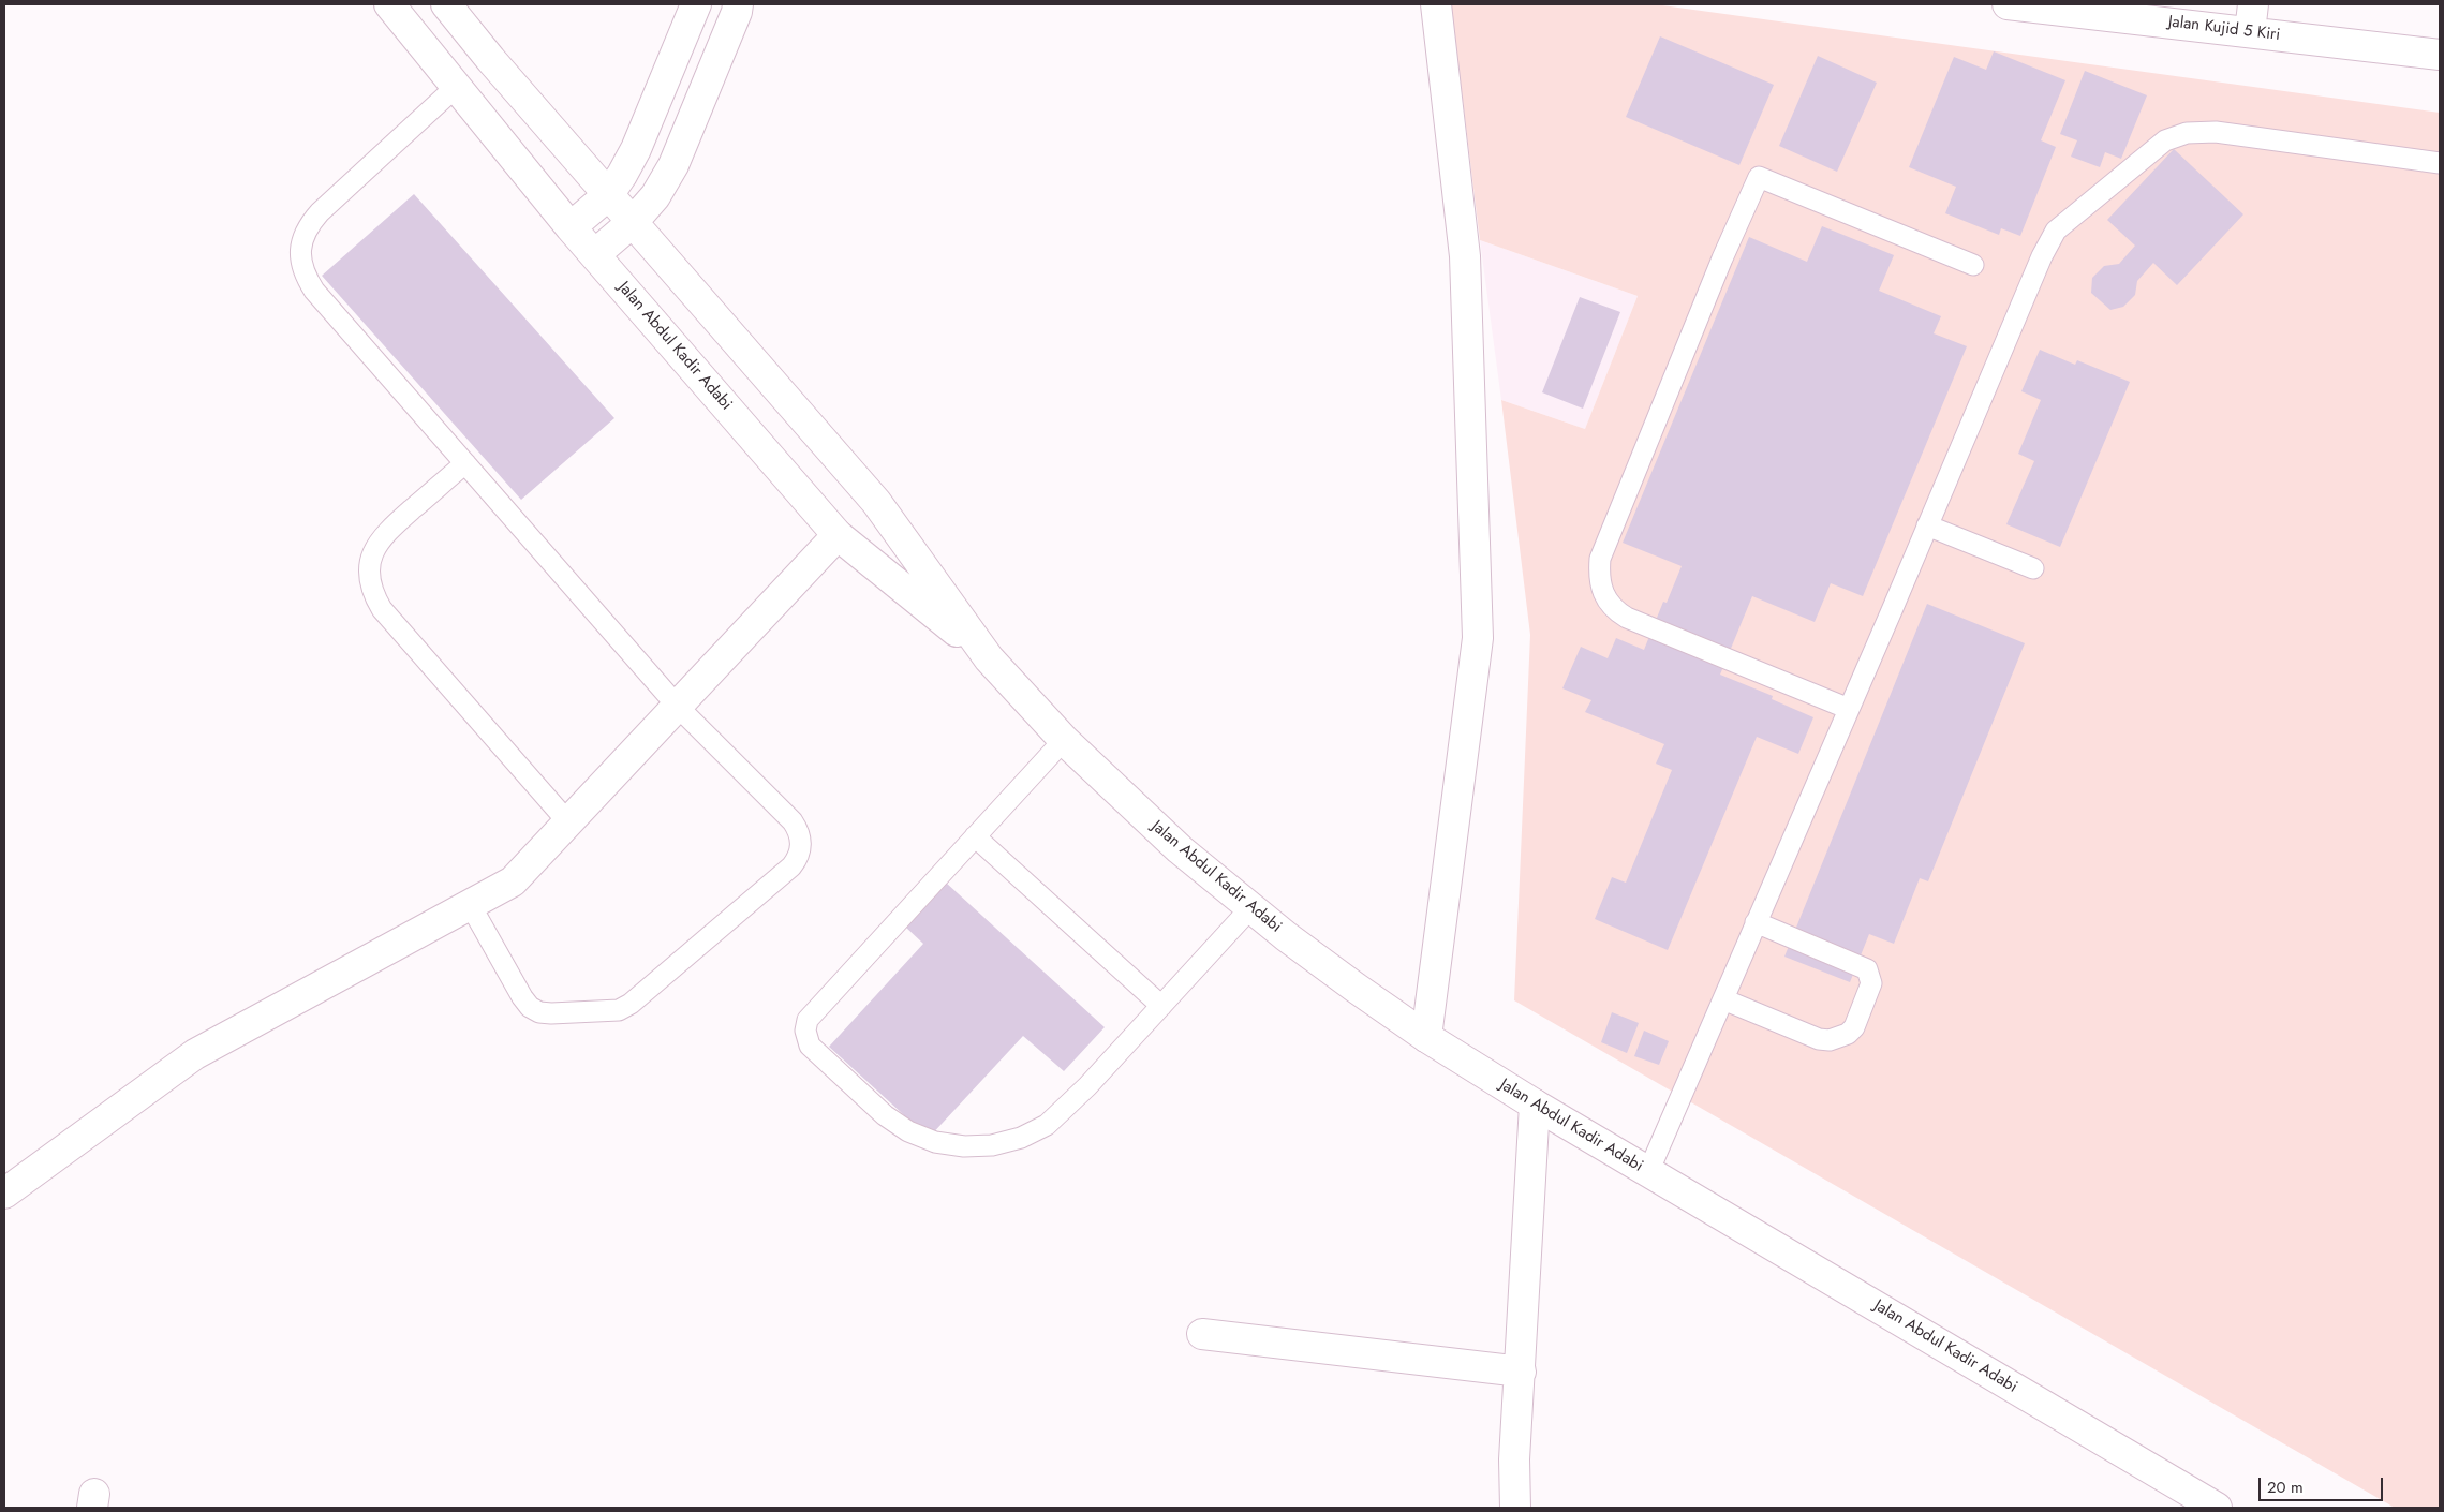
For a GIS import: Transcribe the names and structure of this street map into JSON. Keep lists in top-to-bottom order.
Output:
{
  "streets": {
    "main road": ["Jalan Kujid 5 Kiri", "Jalan Abdul Kadir Adabi"]
  },
  "scale_bar": "20 m"
}
